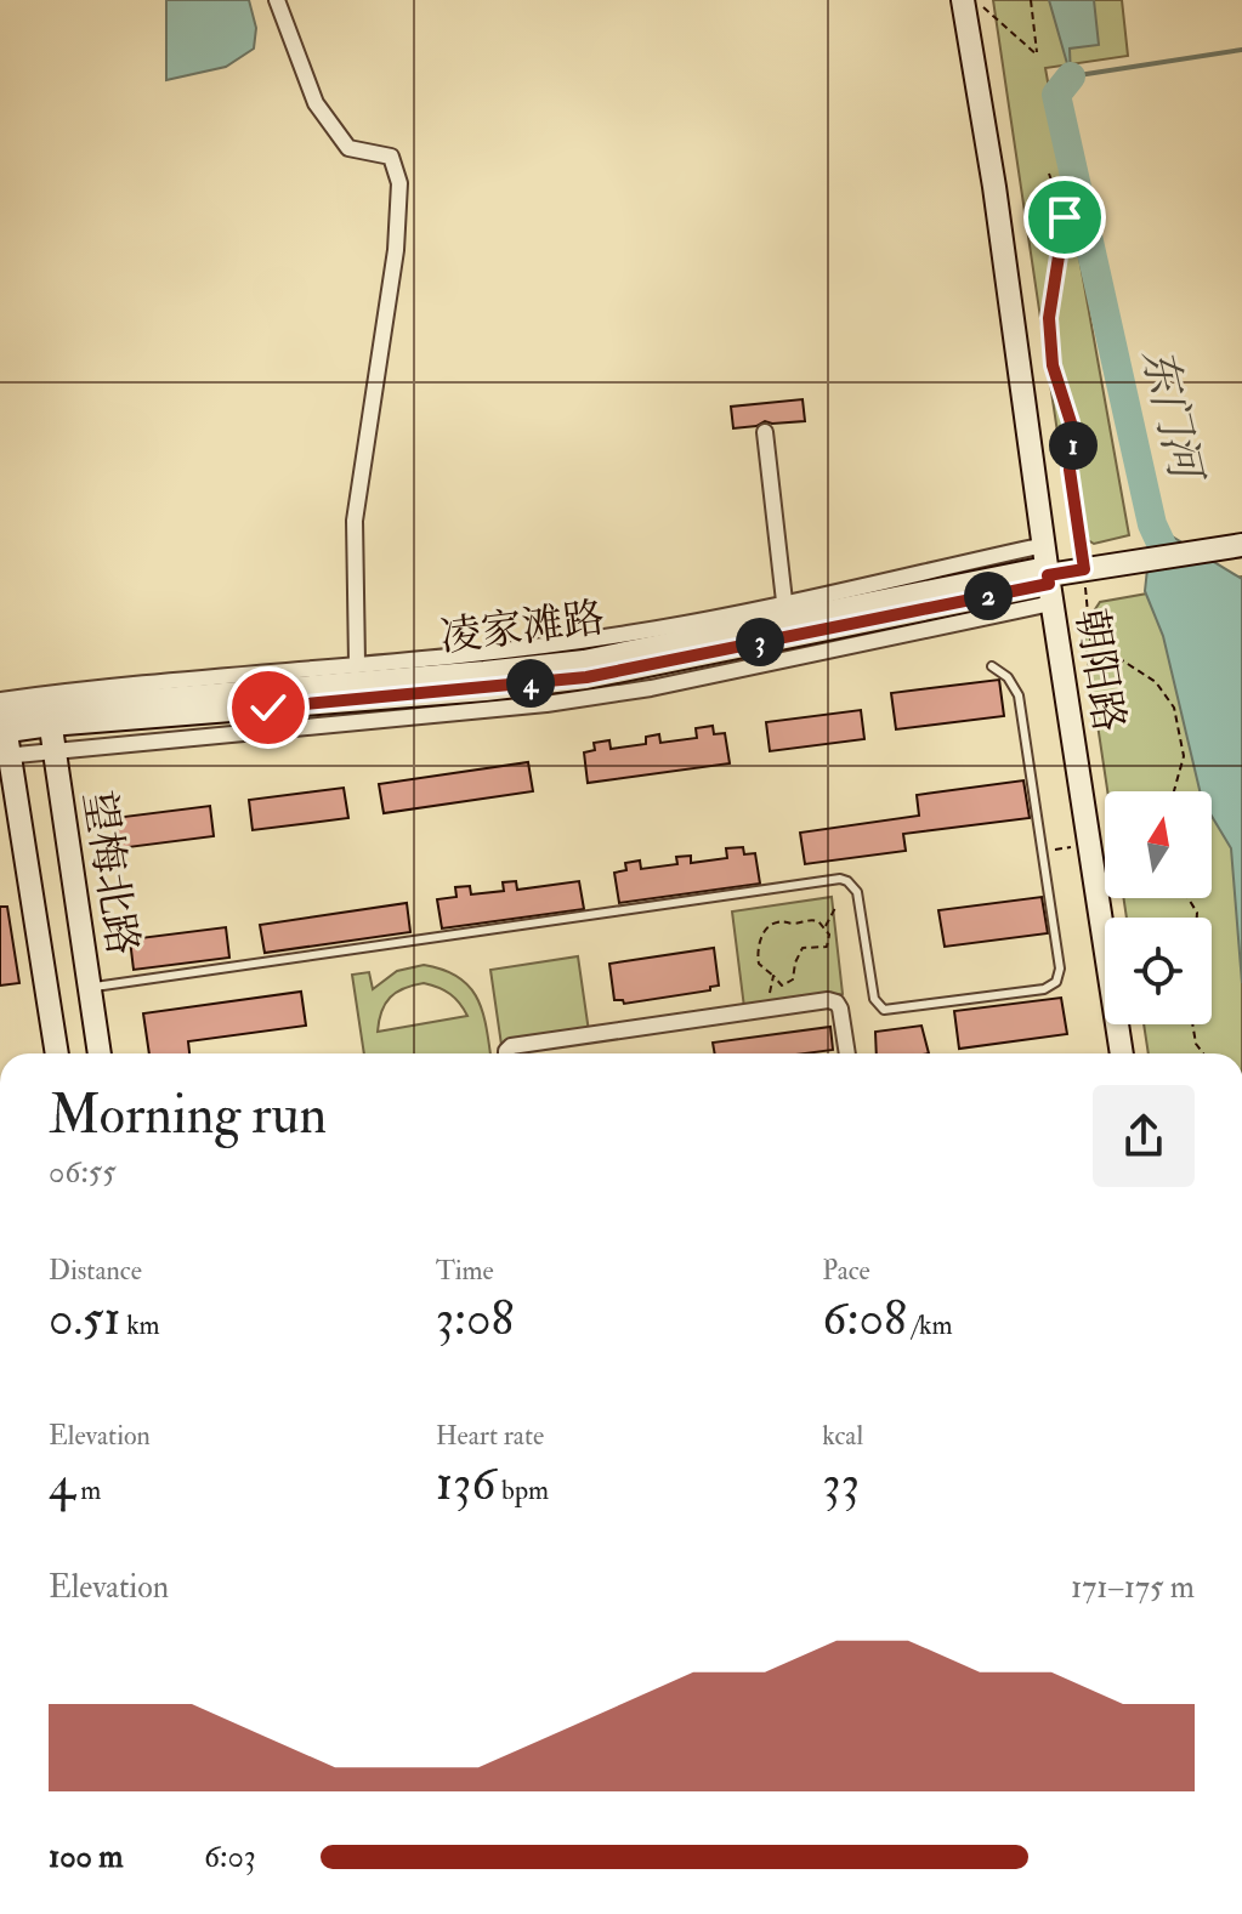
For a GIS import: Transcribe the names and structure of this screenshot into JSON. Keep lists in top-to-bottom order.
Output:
{
  "streets": {
    "main road": ["凌家滩路", "朝阳路", "望梅北路"]
  },
  "crossings": [
    ["凌家滩路", "朝阳路"],
    ["凌家滩路", "望梅北路"]
  ],
  "water": ["东门河"],
  "north": "top",
  "page": {
    "pins": [
      "1",
      "2",
      "3",
      "4"
    ],
    "heading": ["Morning run", "06:55"],
    "stats": [
      ["Distance", "0.51 km"],
      ["Time", "3:08"],
      ["Pace", "6:08 /km"],
      ["Elevation", "4 m"],
      ["Heart rate", "136 bpm"],
      ["kcal", "33"]
    ],
    "chart": ["Elevation", "171–175 m"],
    "list": [
      {
        "name": "100 m",
        "note": "6:03"
      }
    ]
  }
}
